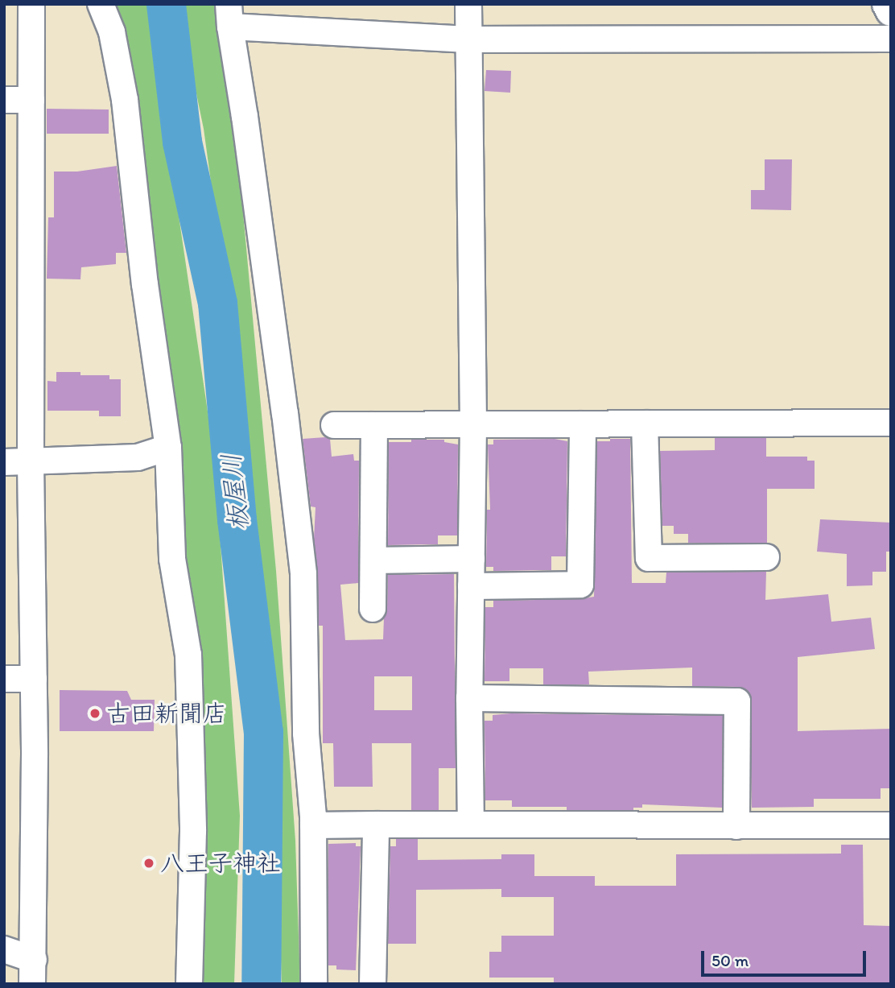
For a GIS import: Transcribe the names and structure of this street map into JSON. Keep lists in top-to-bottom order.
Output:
{
  "water": ["板屋川"],
  "places": ["古田新聞店", "八王子神社"],
  "scale_bar": "50 m"
}
